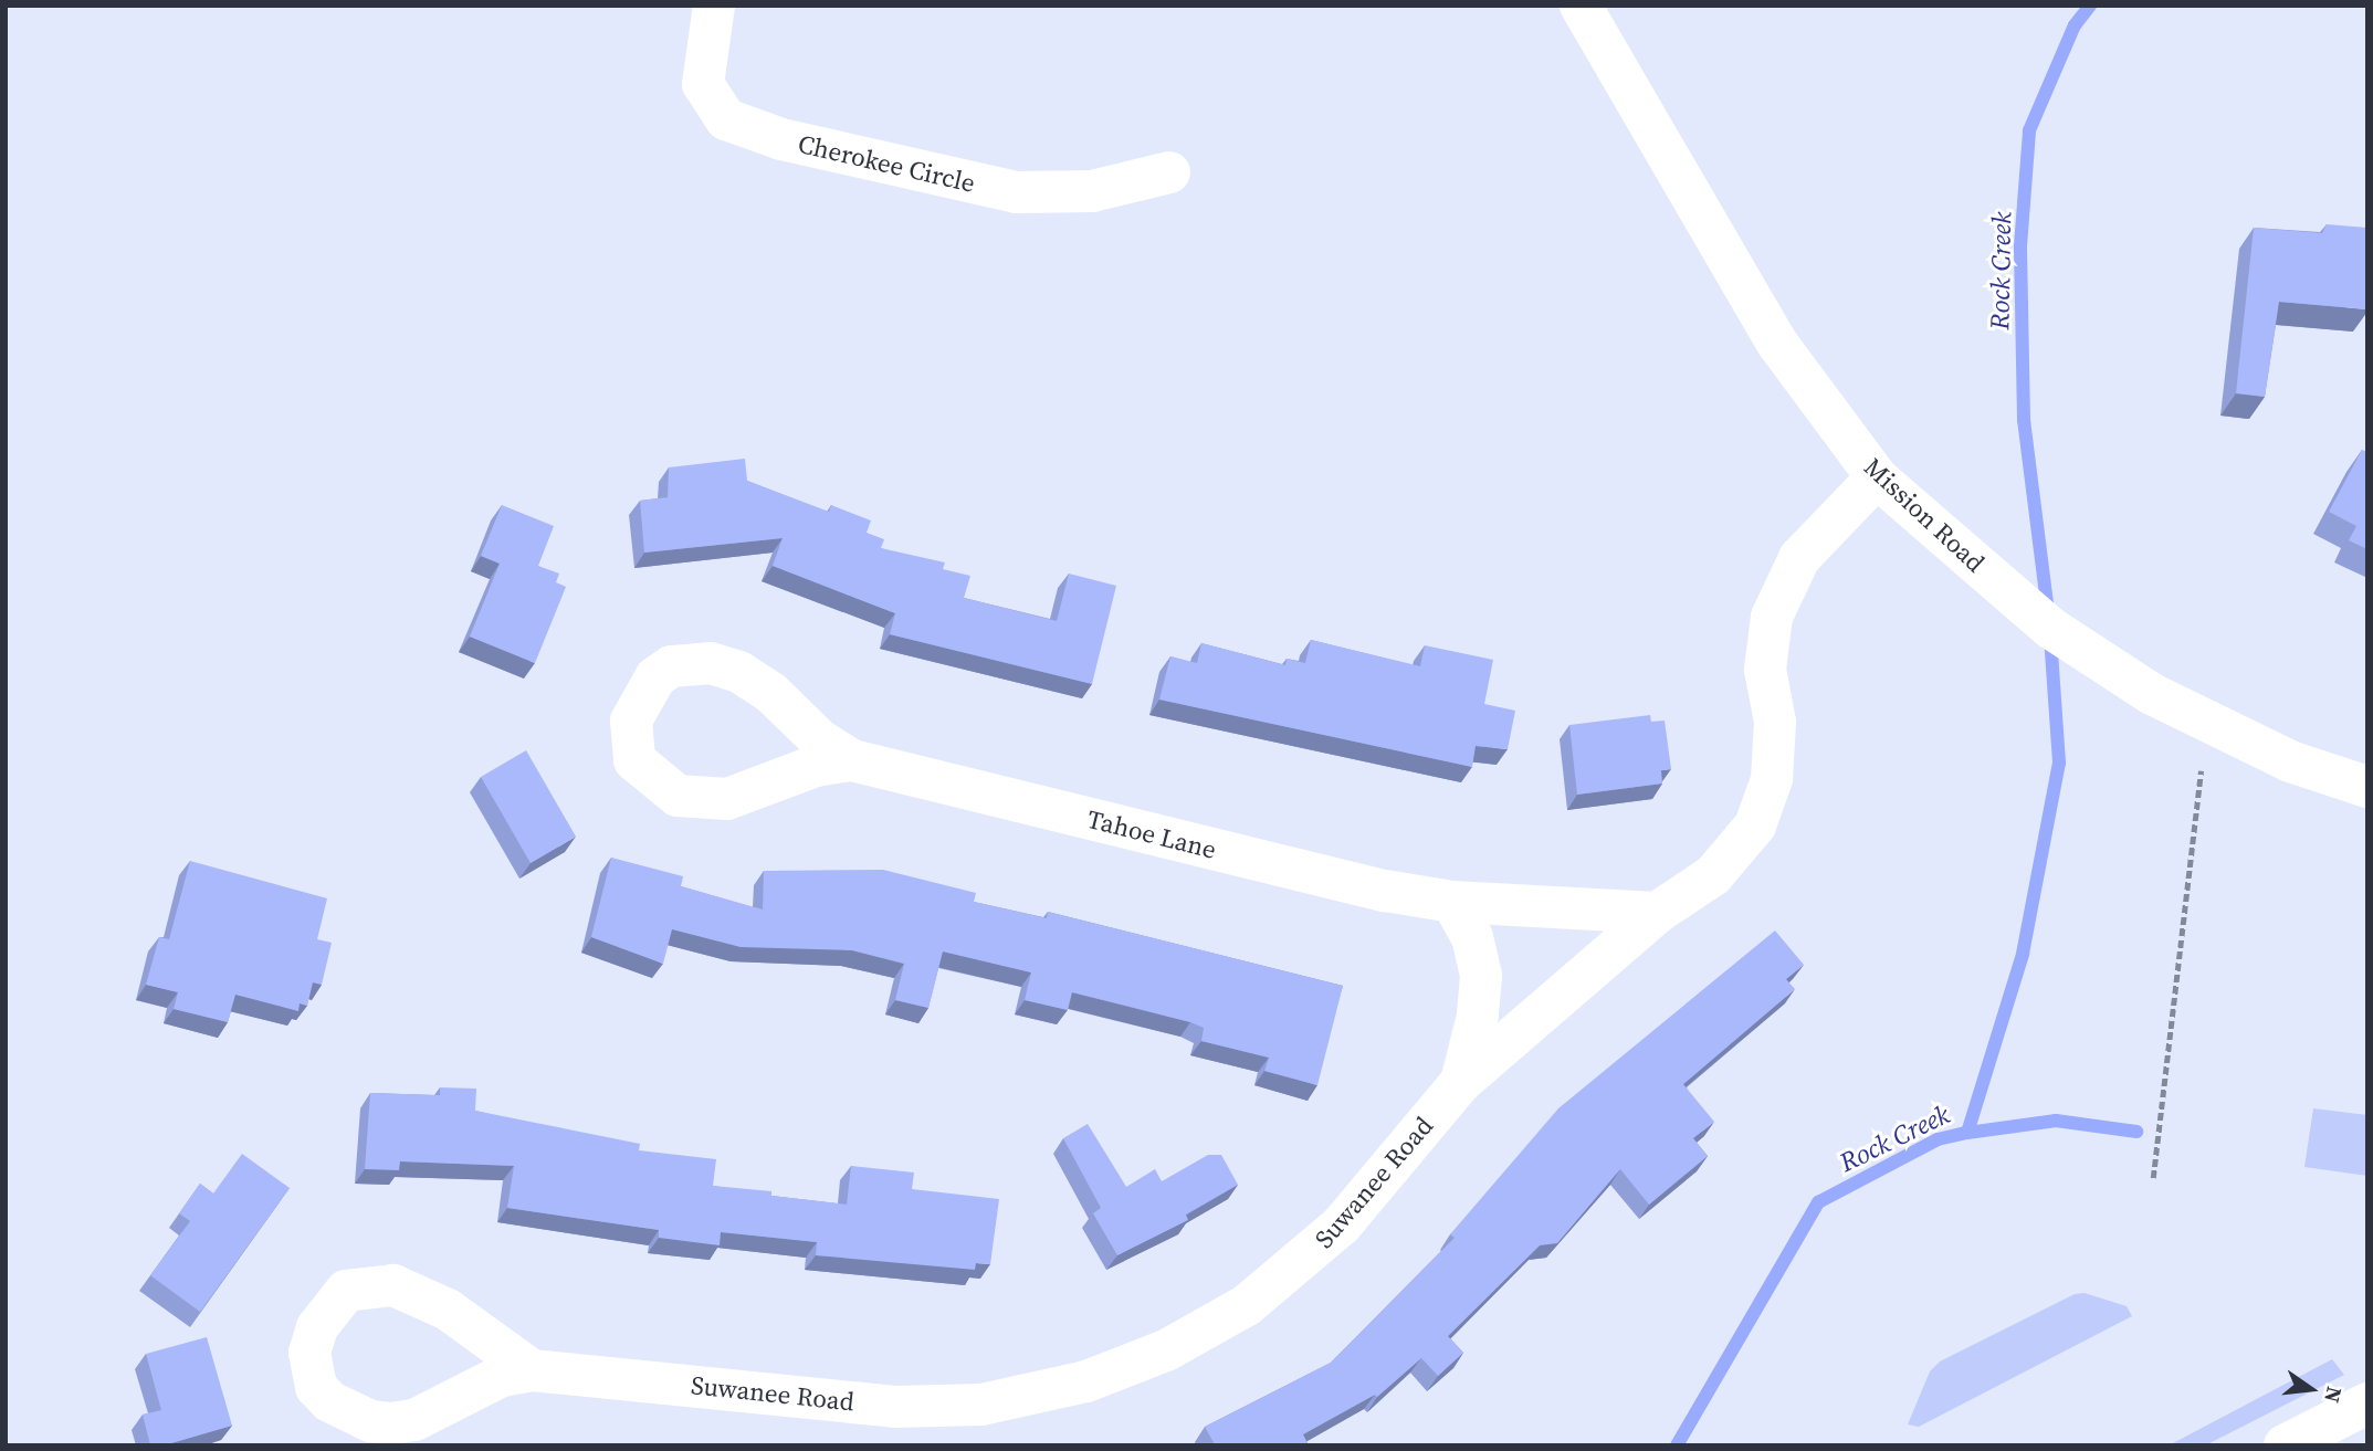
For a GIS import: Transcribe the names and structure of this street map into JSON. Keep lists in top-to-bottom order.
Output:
{
  "streets": {
    "street": [
      "Cherokee Circle",
      "Mission Road",
      "Tahoe Lane",
      "Suwanee Road"
    ]
  },
  "crossings": [
    ["Mission Road", "Suwanee Road"],
    ["Tahoe Lane", "Suwanee Road"]
  ],
  "water": ["Rock Creek"],
  "north": "right"
}
